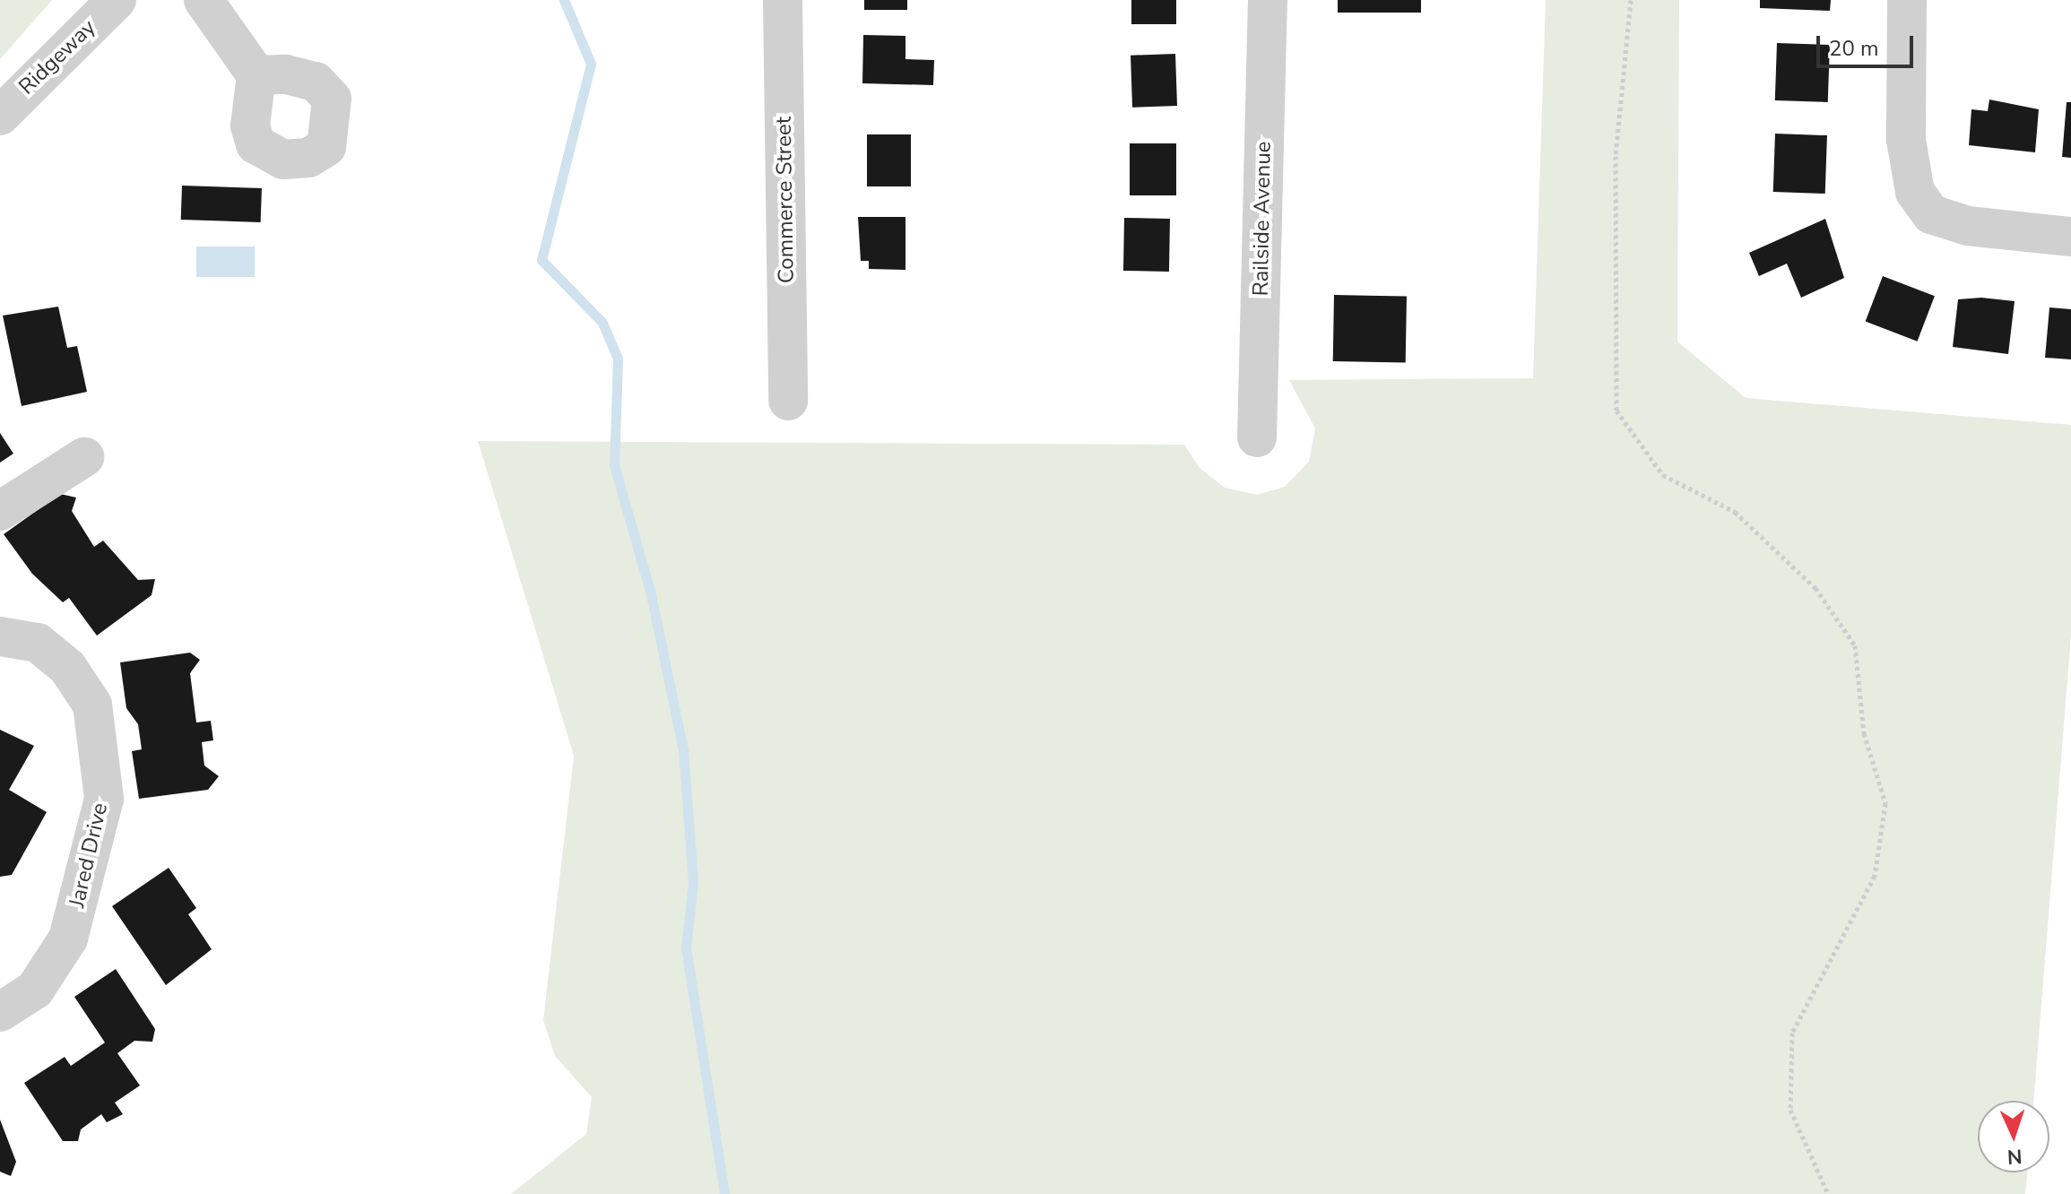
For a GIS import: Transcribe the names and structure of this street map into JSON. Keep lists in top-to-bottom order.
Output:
{
  "streets": {
    "street": [
      "Ridgeway",
      "Commerce Street",
      "Railside Avenue",
      "Jared Drive"
    ]
  },
  "scale_bar": "20 m",
  "north": "bottom"
}
